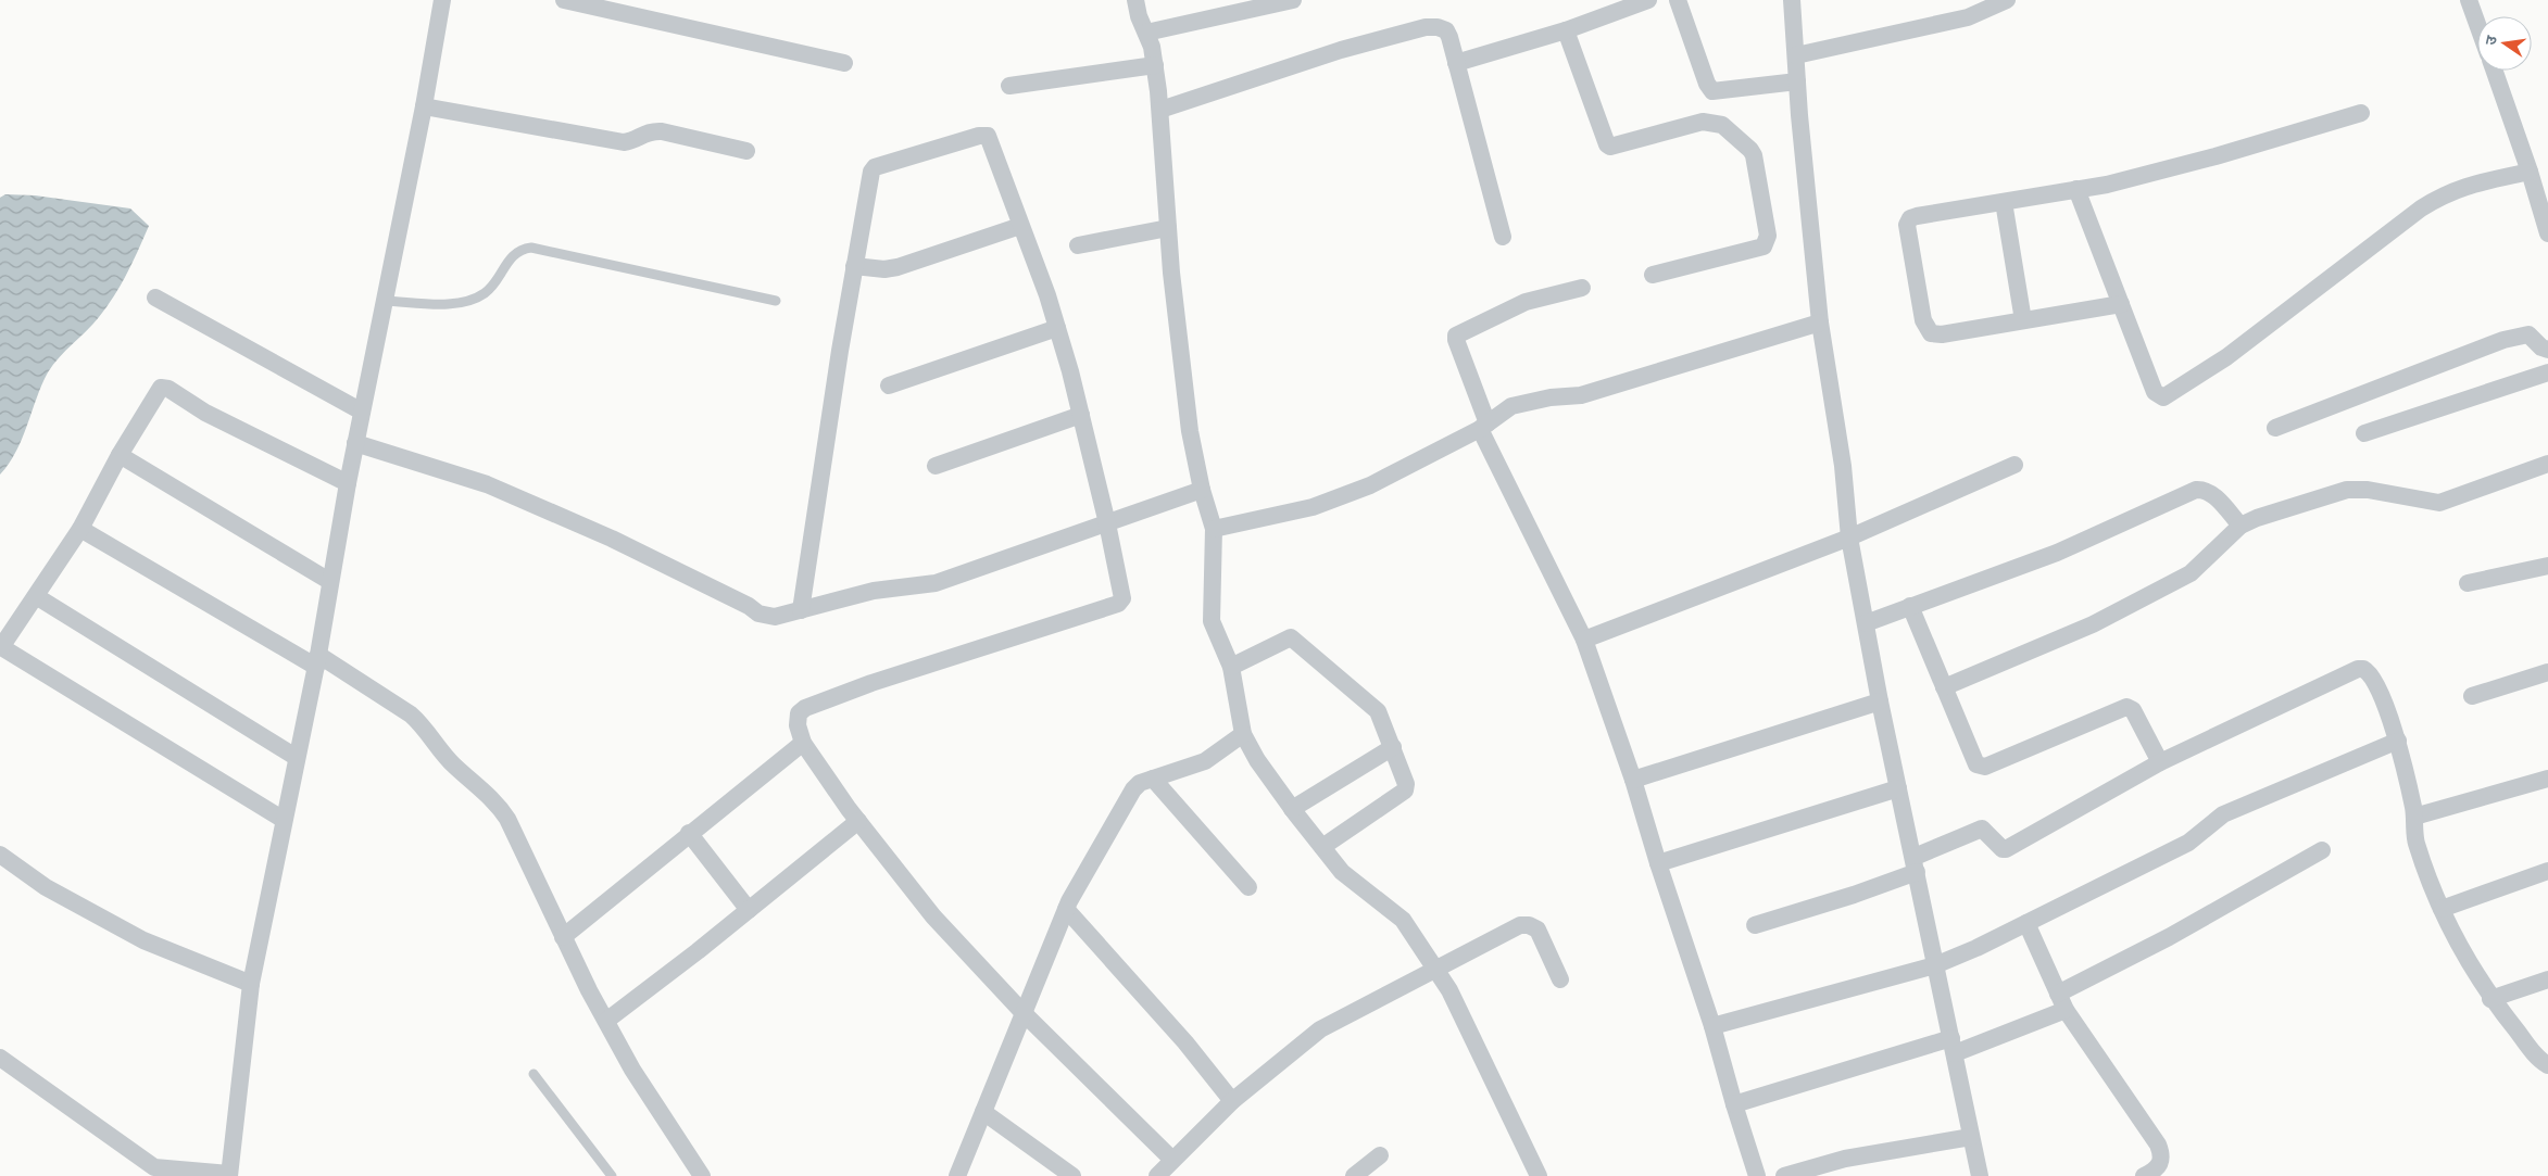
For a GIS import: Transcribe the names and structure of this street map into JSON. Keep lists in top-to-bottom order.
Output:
{
  "north": "left"
}
